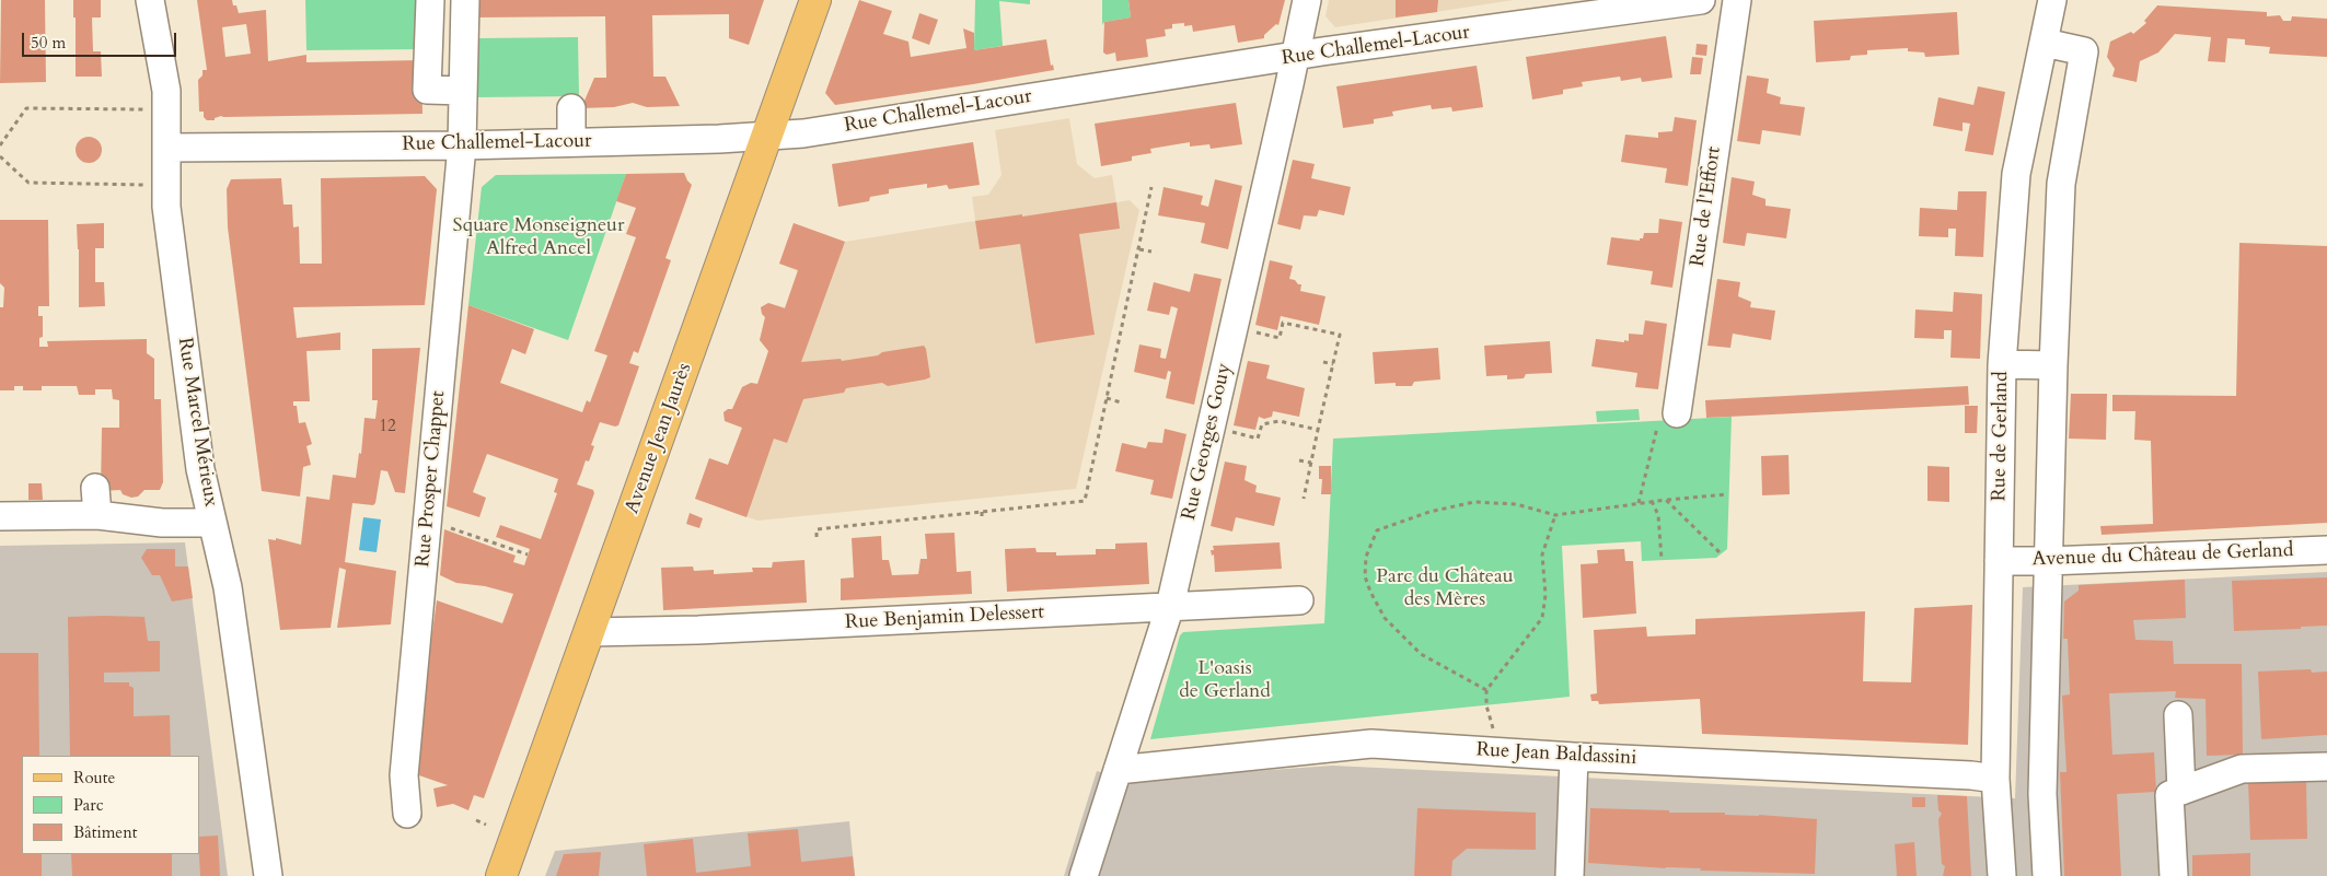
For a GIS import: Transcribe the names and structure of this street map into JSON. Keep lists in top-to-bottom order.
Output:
{
  "streets": {
    "main road": ["Avenue Jean Jaurès"],
    "street": [
      "Rue Challemel-Lacour",
      "Rue de l'Effort",
      "Rue Marcel Mérieux",
      "Rue de Gerland",
      "Rue Georges Gouy",
      "Rue Prosper Chappet",
      "Avenue du Château de Gerland",
      "Rue Benjamin Delessert",
      "Rue Jean Baldassini"
    ]
  },
  "crossings": [
    ["Rue Challemel-Lacour", "Rue Marcel Mérieux"],
    ["Rue Challemel-Lacour", "Avenue Jean Jaurès"],
    ["Rue Challemel-Lacour", "Rue Georges Gouy"],
    ["Rue Challemel-Lacour", "Rue Prosper Chappet"],
    ["Rue de Gerland", "Avenue du Château de Gerland"],
    ["Rue de Gerland", "Rue Jean Baldassini"],
    ["Avenue Jean Jaurès", "Rue Benjamin Delessert"],
    ["Rue Georges Gouy", "Rue Benjamin Delessert"],
    ["Rue Georges Gouy", "Rue Jean Baldassini"]
  ],
  "parks": ["Square Monseigneur Alfred Ancel", "Parc du Château des Mères", "L'oasis de Gerland"],
  "house_numbers": ["12"],
  "legend": ["Route", "Parc", "Bâtiment"],
  "scale_bar": "50 m"
}
